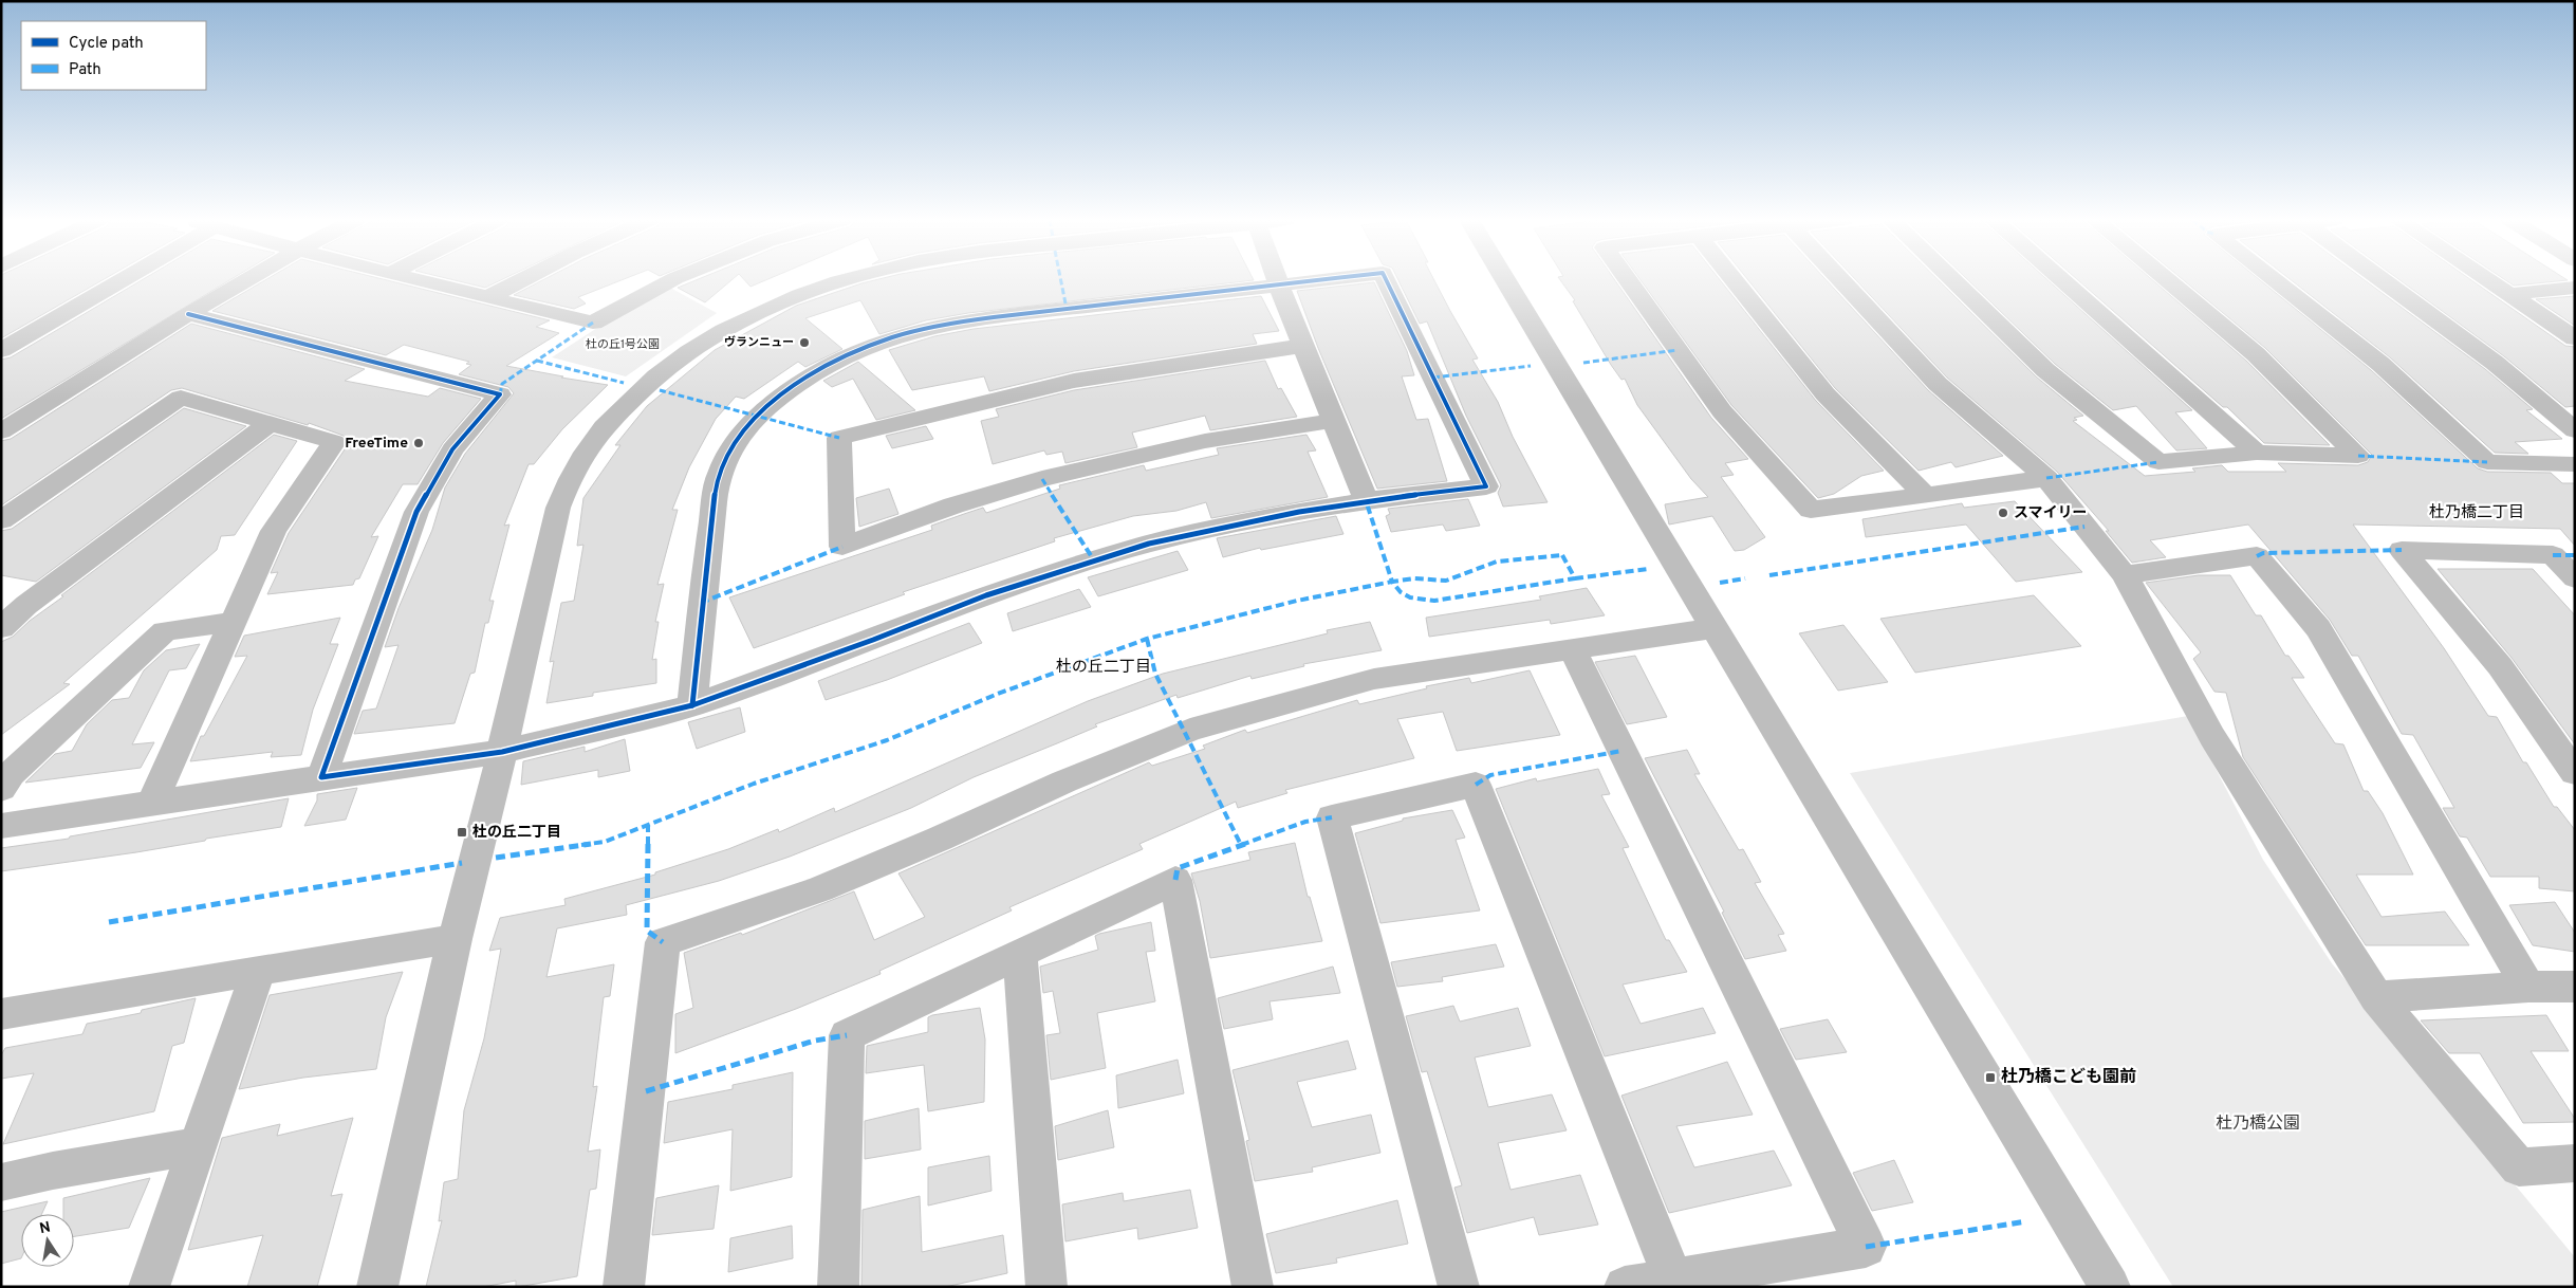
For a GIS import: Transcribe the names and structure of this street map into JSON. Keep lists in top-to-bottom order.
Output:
{
  "districts": ["杜乃橋二丁目", "杜の丘二丁目"],
  "parks": ["杜の丘1号公園", "杜乃橋公園"],
  "places": {
    "other": ["ヴランニュー", "FreeTime", "スマイリー"],
    "transit": ["杜の丘二丁目", "杜乃橋こども園前"]
  },
  "legend": ["Cycle path", "Path"],
  "north": "top"
}
